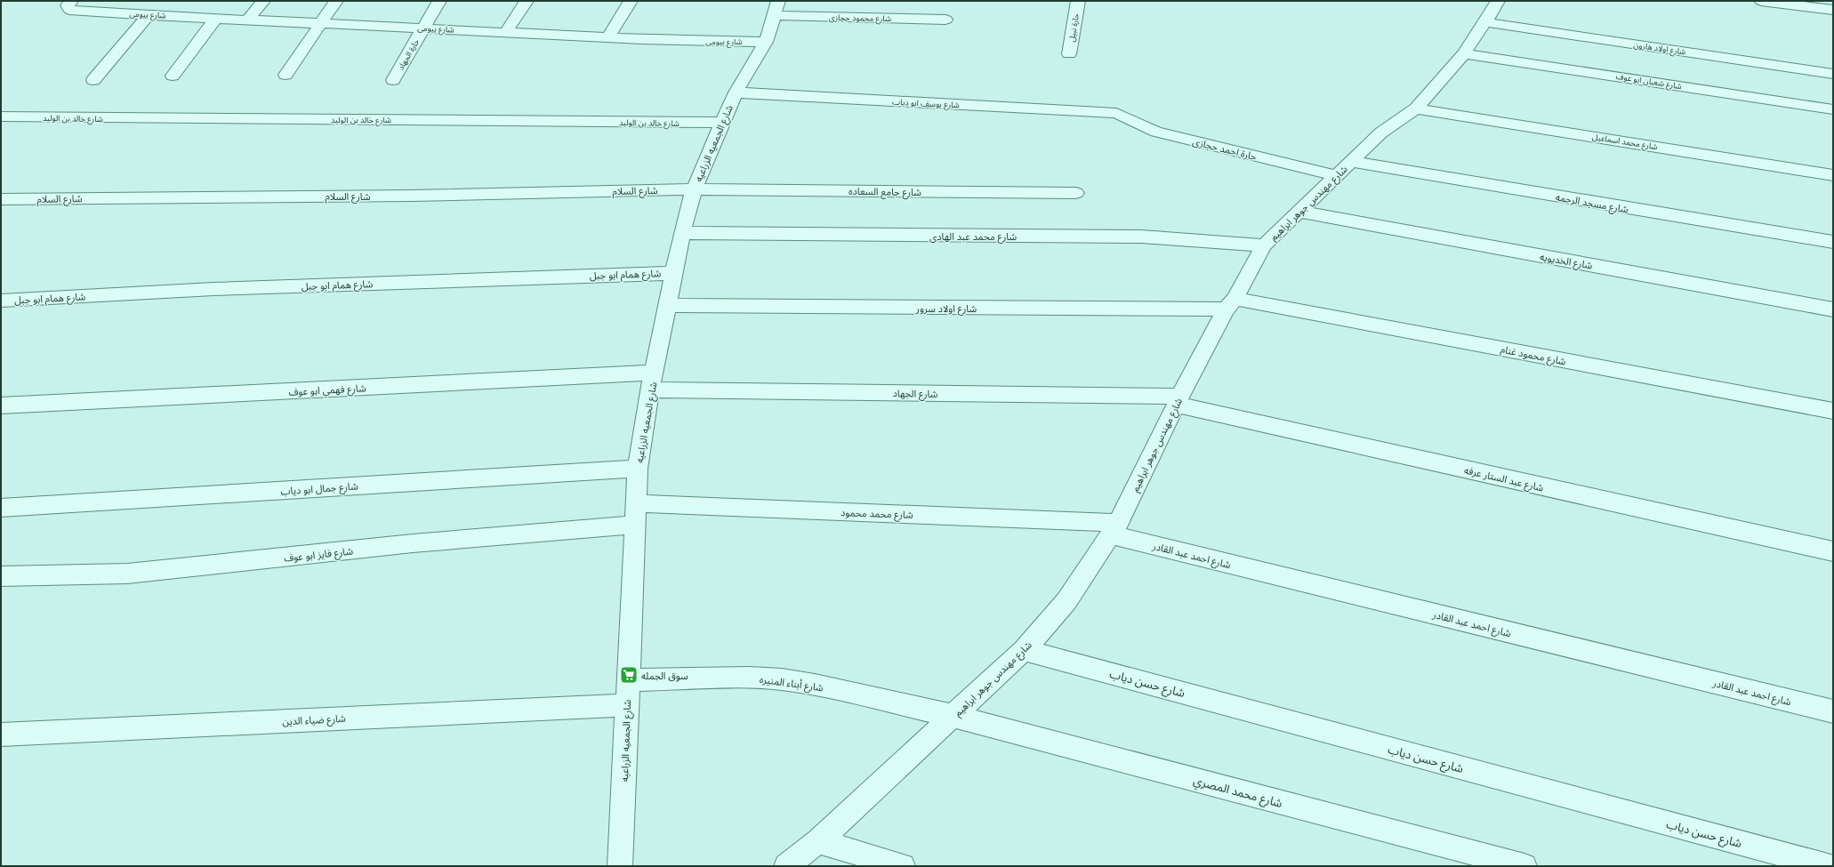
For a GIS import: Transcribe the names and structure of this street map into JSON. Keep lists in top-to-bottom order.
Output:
{
  "streets": {
    "street": [
      "شارع بيومى",
      "شارع محمود حجازى",
      "حارة نبيل",
      "شارع اولاد هارون",
      "حارة الجهاد",
      "شارع شعبان ابو عوف",
      "شارع يوسف ابو دياب",
      "شارع خالد بن الوليد",
      "شارع محمد اسماعيل",
      "شارع الجمعيه الزراعيه",
      "حارة احمد حجازى",
      "شارع السلام",
      "شارع جامع السعاده",
      "شارع مهندس جوهر ابراهيم",
      "شارع مسجد الرحمه",
      "شارع محمد عبد الهادى",
      "شارع الخديويه",
      "شارع همام ابو جبل",
      "شارع اولاد سرور",
      "شارع محمود غنام",
      "شارع فهمي ابو عوف",
      "شارع الجهاد",
      "شارع عبد الستار عرفه",
      "شارع جمال ابو دياب",
      "شارع محمد محمود",
      "شارع فايز ابو عوف",
      "شارع احمد عبد القادر",
      "شارع أبناء المنيره",
      "شارع حسن دياب",
      "شارع ضياء الدين",
      "شارع محمد المصري"
    ]
  },
  "crossings": [
    ["شارع بيومى", "حارة الجهاد"],
    ["شارع بيومى", "شارع الجمعيه الزراعيه"],
    ["شارع محمود حجازى", "شارع الجمعيه الزراعيه"],
    ["شارع اولاد هارون", "شارع مهندس جوهر ابراهيم"],
    ["شارع شعبان ابو عوف", "شارع مهندس جوهر ابراهيم"],
    ["شارع يوسف ابو دياب", "شارع الجمعيه الزراعيه"],
    ["شارع يوسف ابو دياب", "حارة احمد حجازى"],
    ["شارع خالد بن الوليد", "شارع الجمعيه الزراعيه"],
    ["شارع محمد اسماعيل", "شارع مهندس جوهر ابراهيم"],
    ["شارع الجمعيه الزراعيه", "شارع السلام"],
    ["شارع الجمعيه الزراعيه", "شارع جامع السعاده"],
    ["شارع الجمعيه الزراعيه", "شارع محمد عبد الهادى"],
    ["شارع الجمعيه الزراعيه", "شارع همام ابو جبل"],
    ["شارع الجمعيه الزراعيه", "شارع اولاد سرور"],
    ["شارع الجمعيه الزراعيه", "شارع فهمي ابو عوف"],
    ["شارع الجمعيه الزراعيه", "شارع الجهاد"],
    ["شارع الجمعيه الزراعيه", "شارع جمال ابو دياب"],
    ["شارع الجمعيه الزراعيه", "شارع محمد محمود"],
    ["شارع الجمعيه الزراعيه", "شارع فايز ابو عوف"],
    ["شارع الجمعيه الزراعيه", "شارع أبناء المنيره"],
    ["شارع الجمعيه الزراعيه", "شارع ضياء الدين"],
    ["حارة احمد حجازى", "شارع مهندس جوهر ابراهيم"],
    ["شارع السلام", "شارع جامع السعاده"],
    ["شارع مهندس جوهر ابراهيم", "شارع مسجد الرحمه"],
    ["شارع مهندس جوهر ابراهيم", "شارع محمد عبد الهادى"],
    ["شارع مهندس جوهر ابراهيم", "شارع الخديويه"],
    ["شارع مهندس جوهر ابراهيم", "شارع اولاد سرور"],
    ["شارع مهندس جوهر ابراهيم", "شارع محمود غنام"],
    ["شارع مهندس جوهر ابراهيم", "شارع الجهاد"],
    ["شارع مهندس جوهر ابراهيم", "شارع عبد الستار عرفه"],
    ["شارع مهندس جوهر ابراهيم", "شارع محمد محمود"],
    ["شارع مهندس جوهر ابراهيم", "شارع احمد عبد القادر"],
    ["شارع مهندس جوهر ابراهيم", "شارع أبناء المنيره"],
    ["شارع مهندس جوهر ابراهيم", "شارع حسن دياب"],
    ["شارع مهندس جوهر ابراهيم", "شارع محمد المصري"],
    ["شارع اولاد سرور", "شارع محمود غنام"],
    ["شارع فهمي ابو عوف", "شارع الجهاد"],
    ["شارع الجهاد", "شارع عبد الستار عرفه"],
    ["شارع محمد محمود", "شارع احمد عبد القادر"],
    ["شارع أبناء المنيره", "شارع محمد المصري"]
  ],
  "places": {
    "supermarket": ["سوق الجمله"]
  }
}
